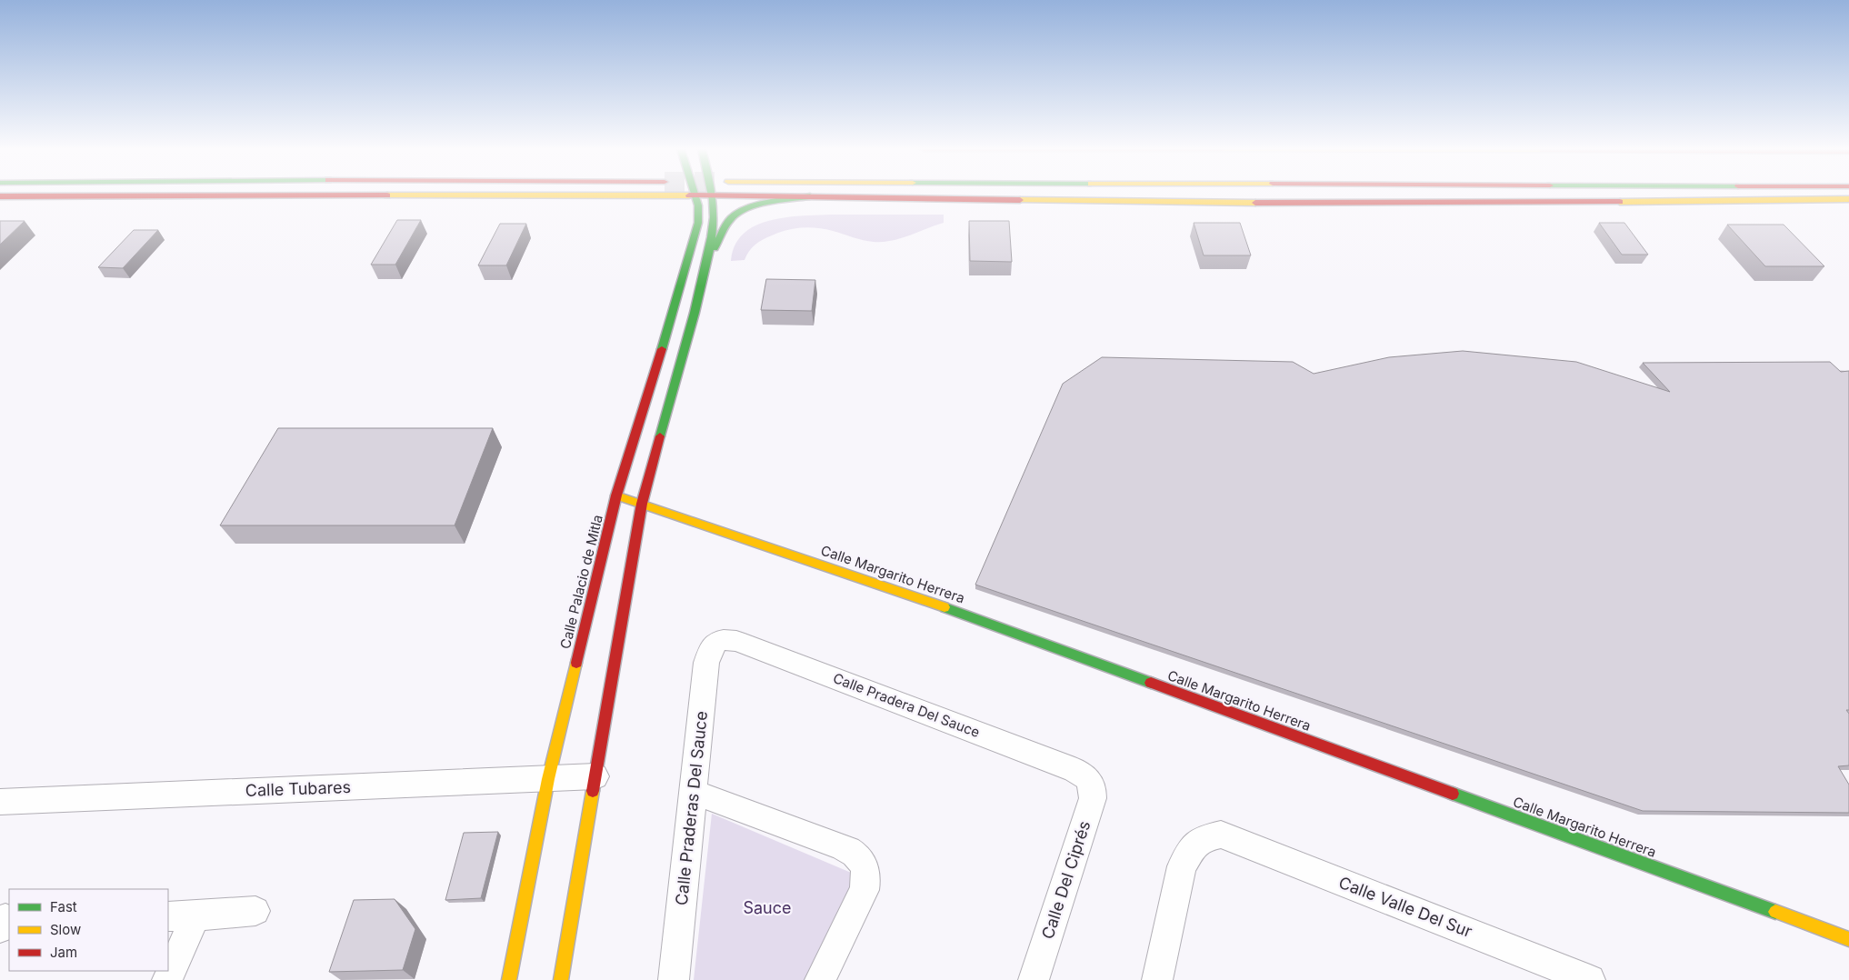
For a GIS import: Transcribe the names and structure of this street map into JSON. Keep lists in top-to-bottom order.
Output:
{
  "streets": {
    "main road": ["Calle Margarito Herrera", "Calle Palacio de Mitla"],
    "street": [
      "Calle Pradera Del Sauce",
      "Calle Tubares",
      "Calle Praderas Del Sauce",
      "Calle Del Ciprés",
      "Calle Valle Del Sur"
    ]
  },
  "crossings": [
    ["Calle Margarito Herrera", "Calle Palacio de Mitla"],
    ["Calle Palacio de Mitla", "Calle Tubares"],
    ["Calle Pradera Del Sauce", "Calle Praderas Del Sauce"],
    ["Calle Pradera Del Sauce", "Calle Del Ciprés"]
  ],
  "parks": ["Sauce"],
  "legend": ["Fast", "Slow", "Jam"]
}
